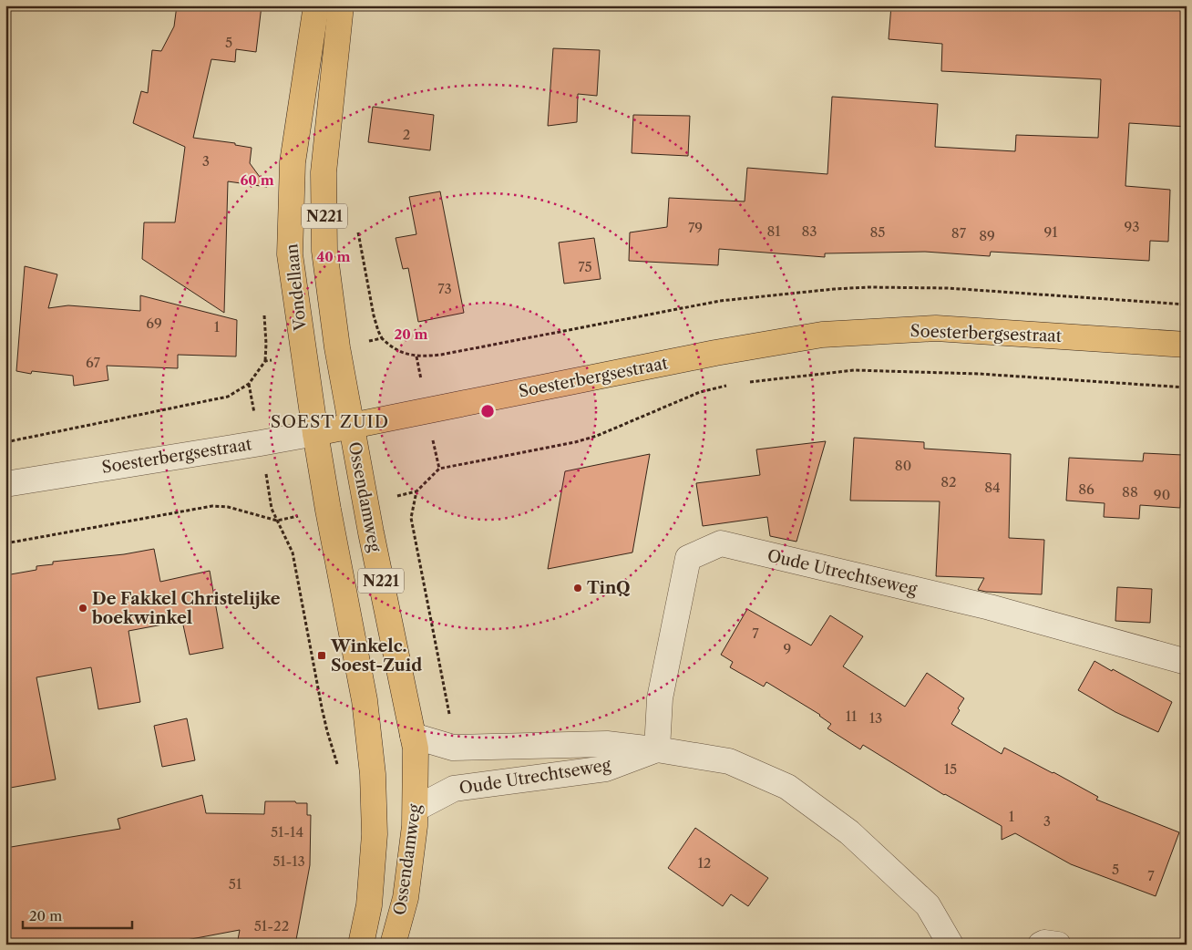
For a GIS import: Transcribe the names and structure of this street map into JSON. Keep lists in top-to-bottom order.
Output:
{
  "streets": {
    "main road": [
      "N221",
      "Vondellaan",
      "Soesterbergsestraat",
      "Ossendamweg"
    ],
    "street": ["Oude Utrechtseweg"]
  },
  "crossings": [
    ["Vondellaan", "Soesterbergsestraat"],
    ["Vondellaan", "Ossendamweg"],
    ["Soesterbergsestraat", "Ossendamweg"],
    ["Ossendamweg", "Oude Utrechtseweg"]
  ],
  "districts": ["SOEST ZUID"],
  "places": {
    "other": ["TinQ", "De Fakkel Christelijke boekwinkel"],
    "transit": ["Winkelc. Soest-Zuid"]
  },
  "house_numbers": [
    "5",
    "2",
    "3",
    "93",
    "79",
    "81",
    "83",
    "85",
    "91",
    "87",
    "89",
    "75",
    "73",
    "69",
    "1",
    "67",
    "80",
    "82",
    "84",
    "86",
    "88",
    "90",
    "7",
    "9",
    "11",
    "13",
    "15",
    "1",
    "3",
    "51-14",
    "51-13",
    "12",
    "5",
    "7",
    "51",
    "51-22"
  ],
  "scale_bar": "20 m",
  "rings": ["60 m", "40 m", "20 m"]
}
